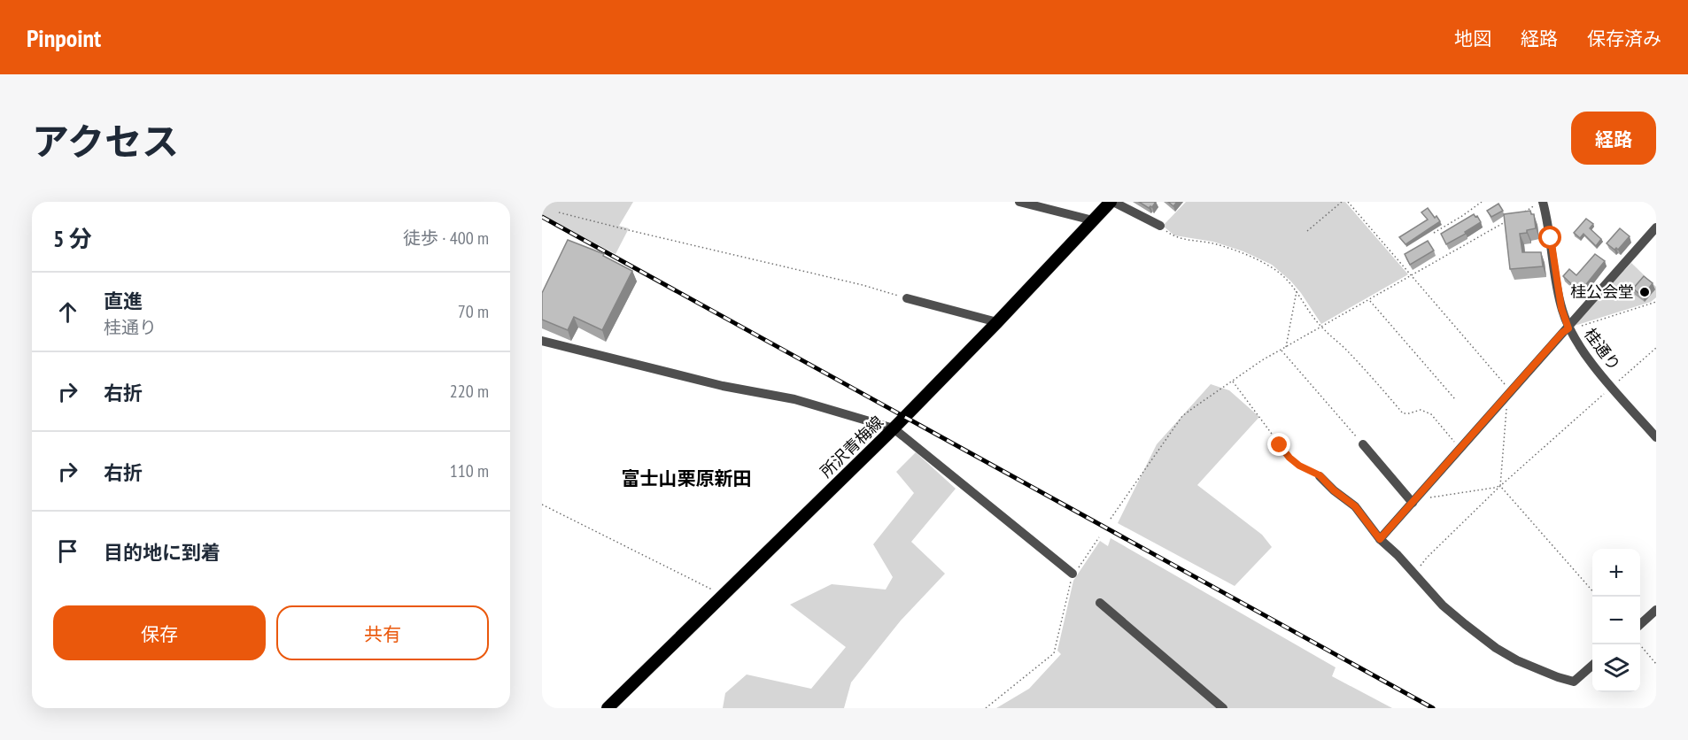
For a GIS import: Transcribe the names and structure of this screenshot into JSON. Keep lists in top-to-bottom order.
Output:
{
  "streets": {
    "main road": ["所沢青梅線"],
    "street": ["桂通り"]
  },
  "districts": ["富士山栗原新田"],
  "places": ["桂公会堂"],
  "page": {
    "header": "Pinpoint",
    "nav": ["地図", "経路", "保存済み"],
    "title": "アクセス",
    "buttons": [
      "経路",
      ["保存", "共有"]
    ],
    "heading": ["5 分", "徒歩 · 400 m"],
    "list": [
      ["直進", "桂通り", "70 m"],
      ["右折", "220 m"],
      ["右折", "110 m"],
      "目的地に到着"
    ],
    "map_buttons": ["+", "−"]
  }
}
